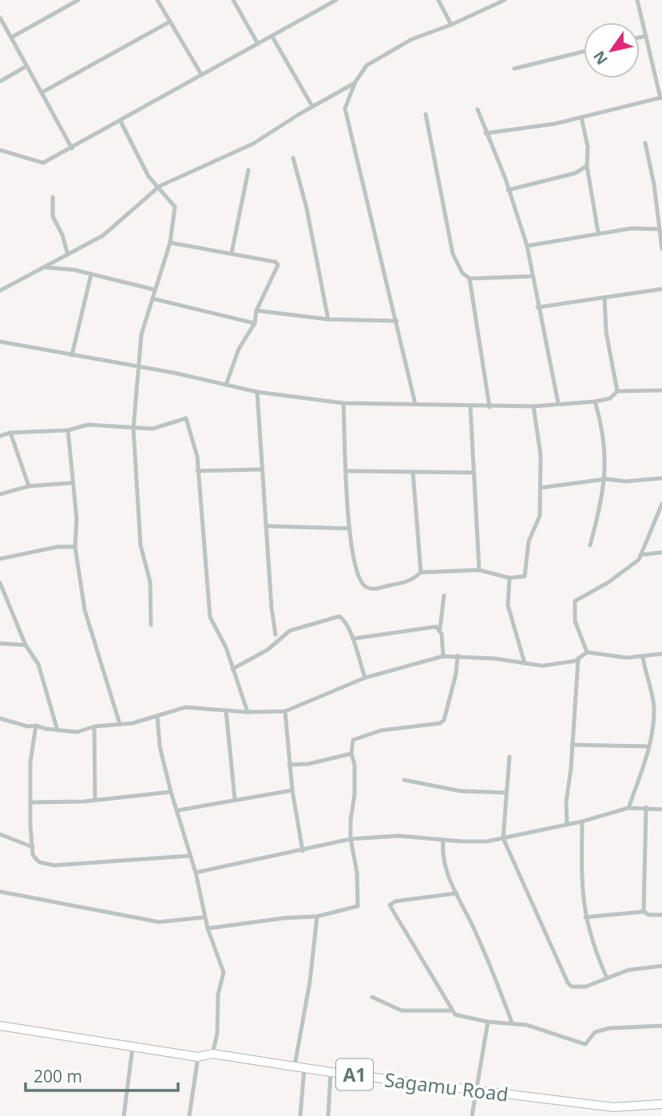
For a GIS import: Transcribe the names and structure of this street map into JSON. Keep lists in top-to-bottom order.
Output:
{
  "streets": {
    "highway": ["A1", "Sagamu Road"]
  },
  "scale_bar": "200 m",
  "north": "bottom left"
}
